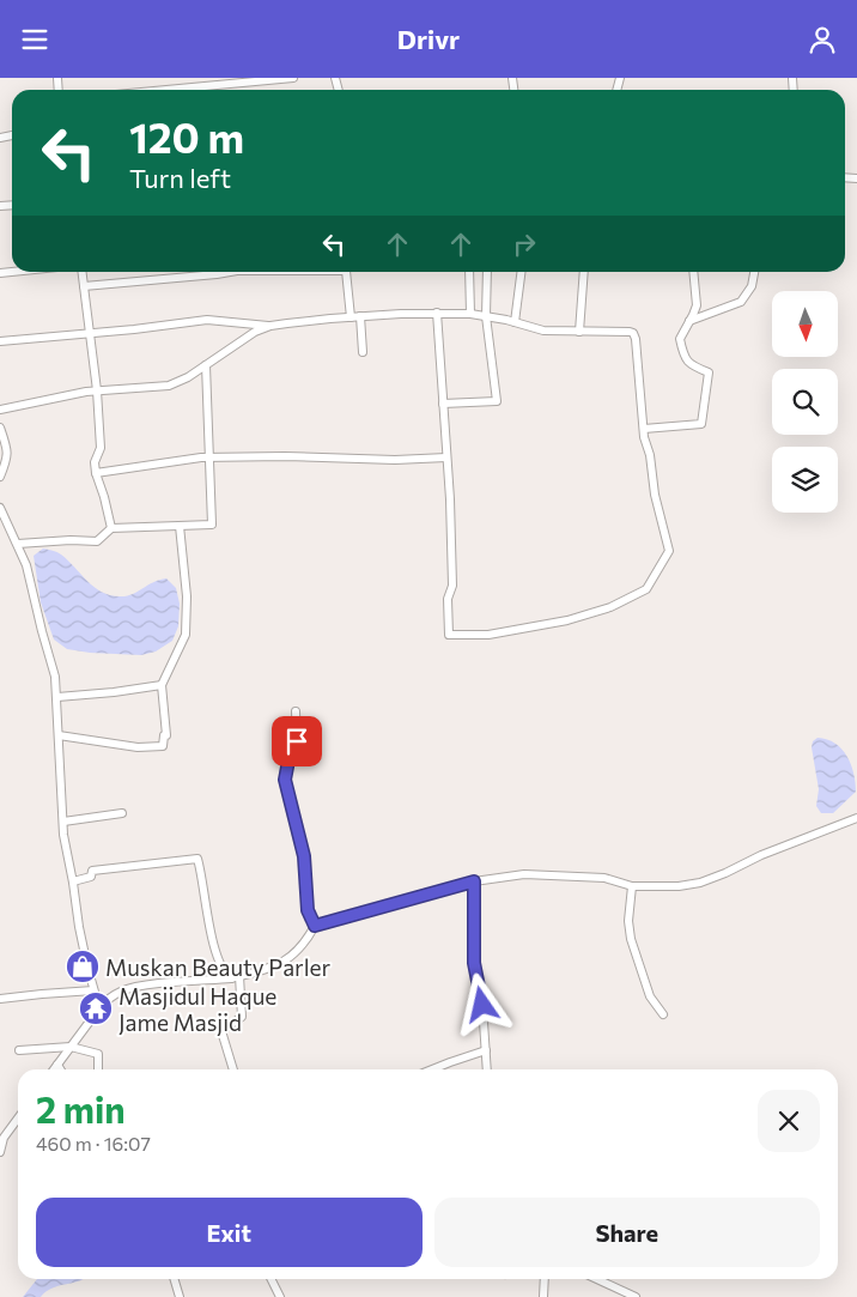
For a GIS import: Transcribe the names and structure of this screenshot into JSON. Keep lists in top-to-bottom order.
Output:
{
  "places": {
    "shop": ["Muskan Beauty Parler"],
    "temple": ["Masjidul Haque Jame Masjid"]
  },
  "north": "bottom",
  "page": {
    "header": "Drivr",
    "turn": ["120 m", "Turn left"],
    "heading": ["2 min", "460 m · 16:07"],
    "buttons": ["Exit", "Share"]
  }
}
